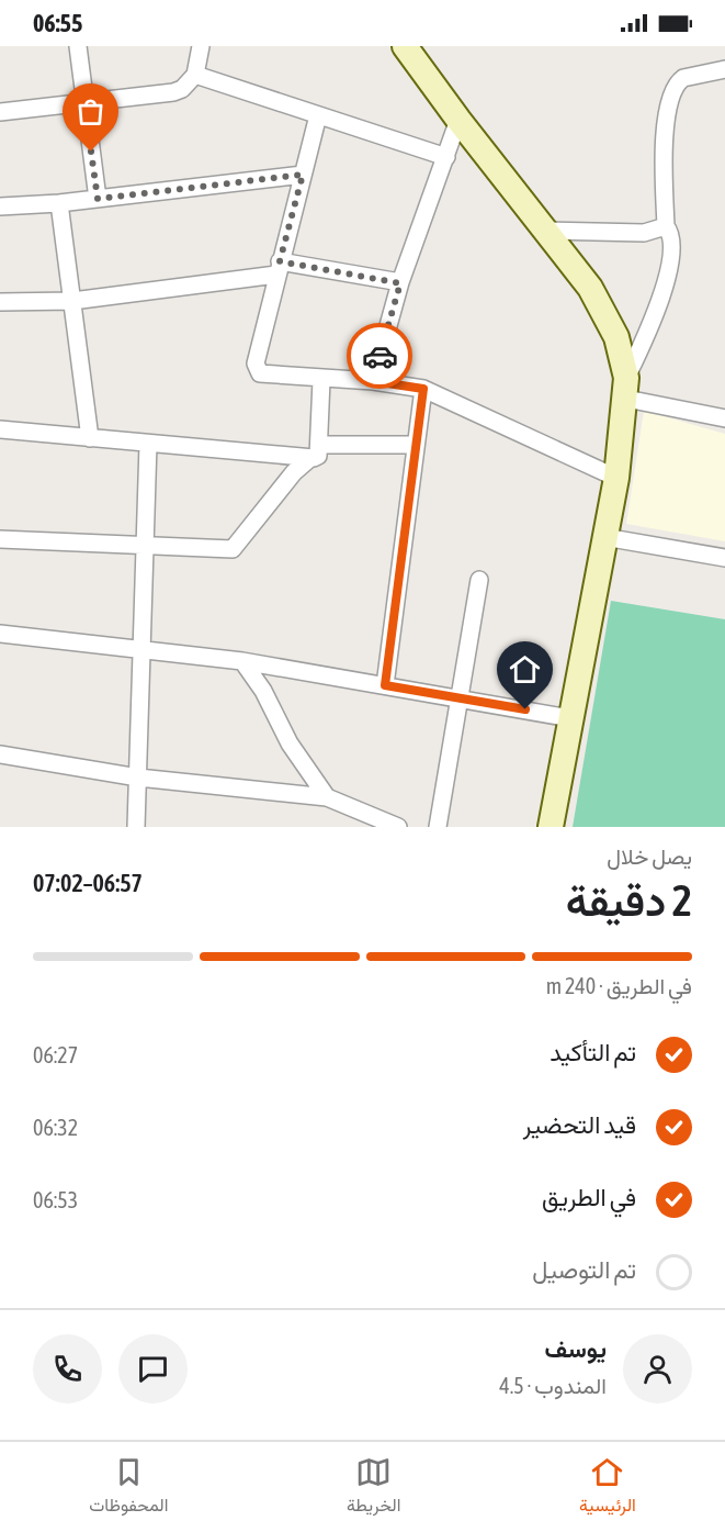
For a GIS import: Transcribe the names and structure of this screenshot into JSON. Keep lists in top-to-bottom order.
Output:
{
  "page": {
    "status": "06:55",
    "heading": ["2 دقيقة", "يصل خلال", "06:57–07:02"],
    "panel": ["يوسف", "المندوب · 4.5"],
    "bar": "في الطريق · 240 m",
    "list": [
      ["تم التأكيد", "06:27"],
      ["قيد التحضير", "06:32"],
      ["في الطريق", "06:53"],
      "تم التوصيل"
    ],
    "tabs": ["الرئيسية", "الخريطة", "المحفوظات"]
  }
}
